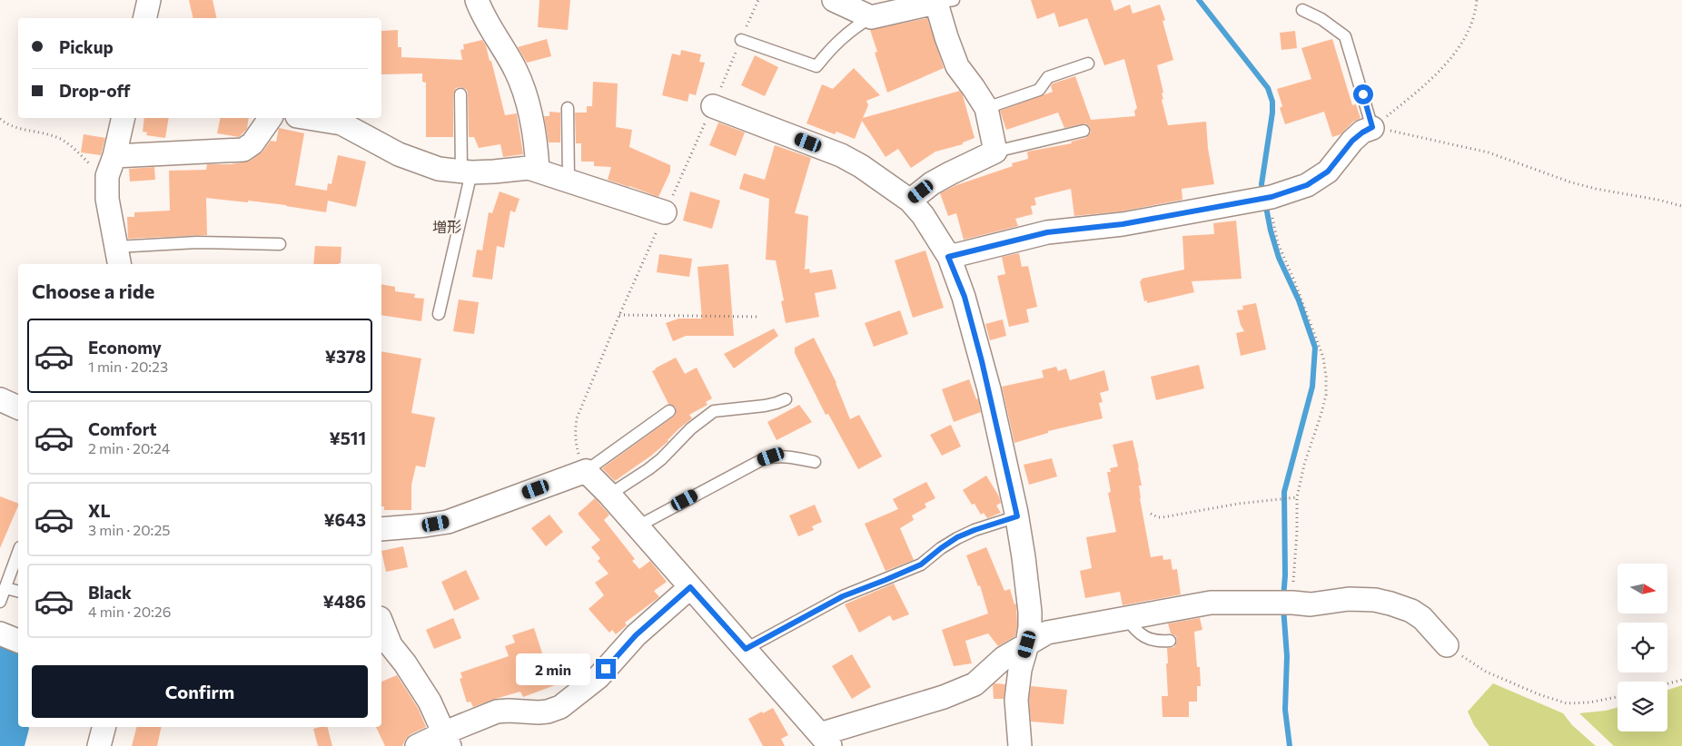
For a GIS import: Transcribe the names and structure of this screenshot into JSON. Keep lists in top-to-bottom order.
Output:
{
  "districts": ["増形"],
  "north": "right",
  "page": {
    "banner": ["Pickup", "Drop-off"],
    "heading": "Choose a ride",
    "list": [
      {
        "name": "Economy",
        "note": "1 min · 20:23",
        "value": "¥378"
      },
      {
        "name": "Comfort",
        "note": "2 min · 20:24",
        "value": "¥511"
      },
      {
        "name": "XL",
        "note": "3 min · 20:25",
        "value": "¥643"
      },
      {
        "name": "Black",
        "note": "4 min · 20:26",
        "value": "¥486"
      }
    ],
    "bubble": "2 min",
    "buttons": "Confirm"
  }
}
